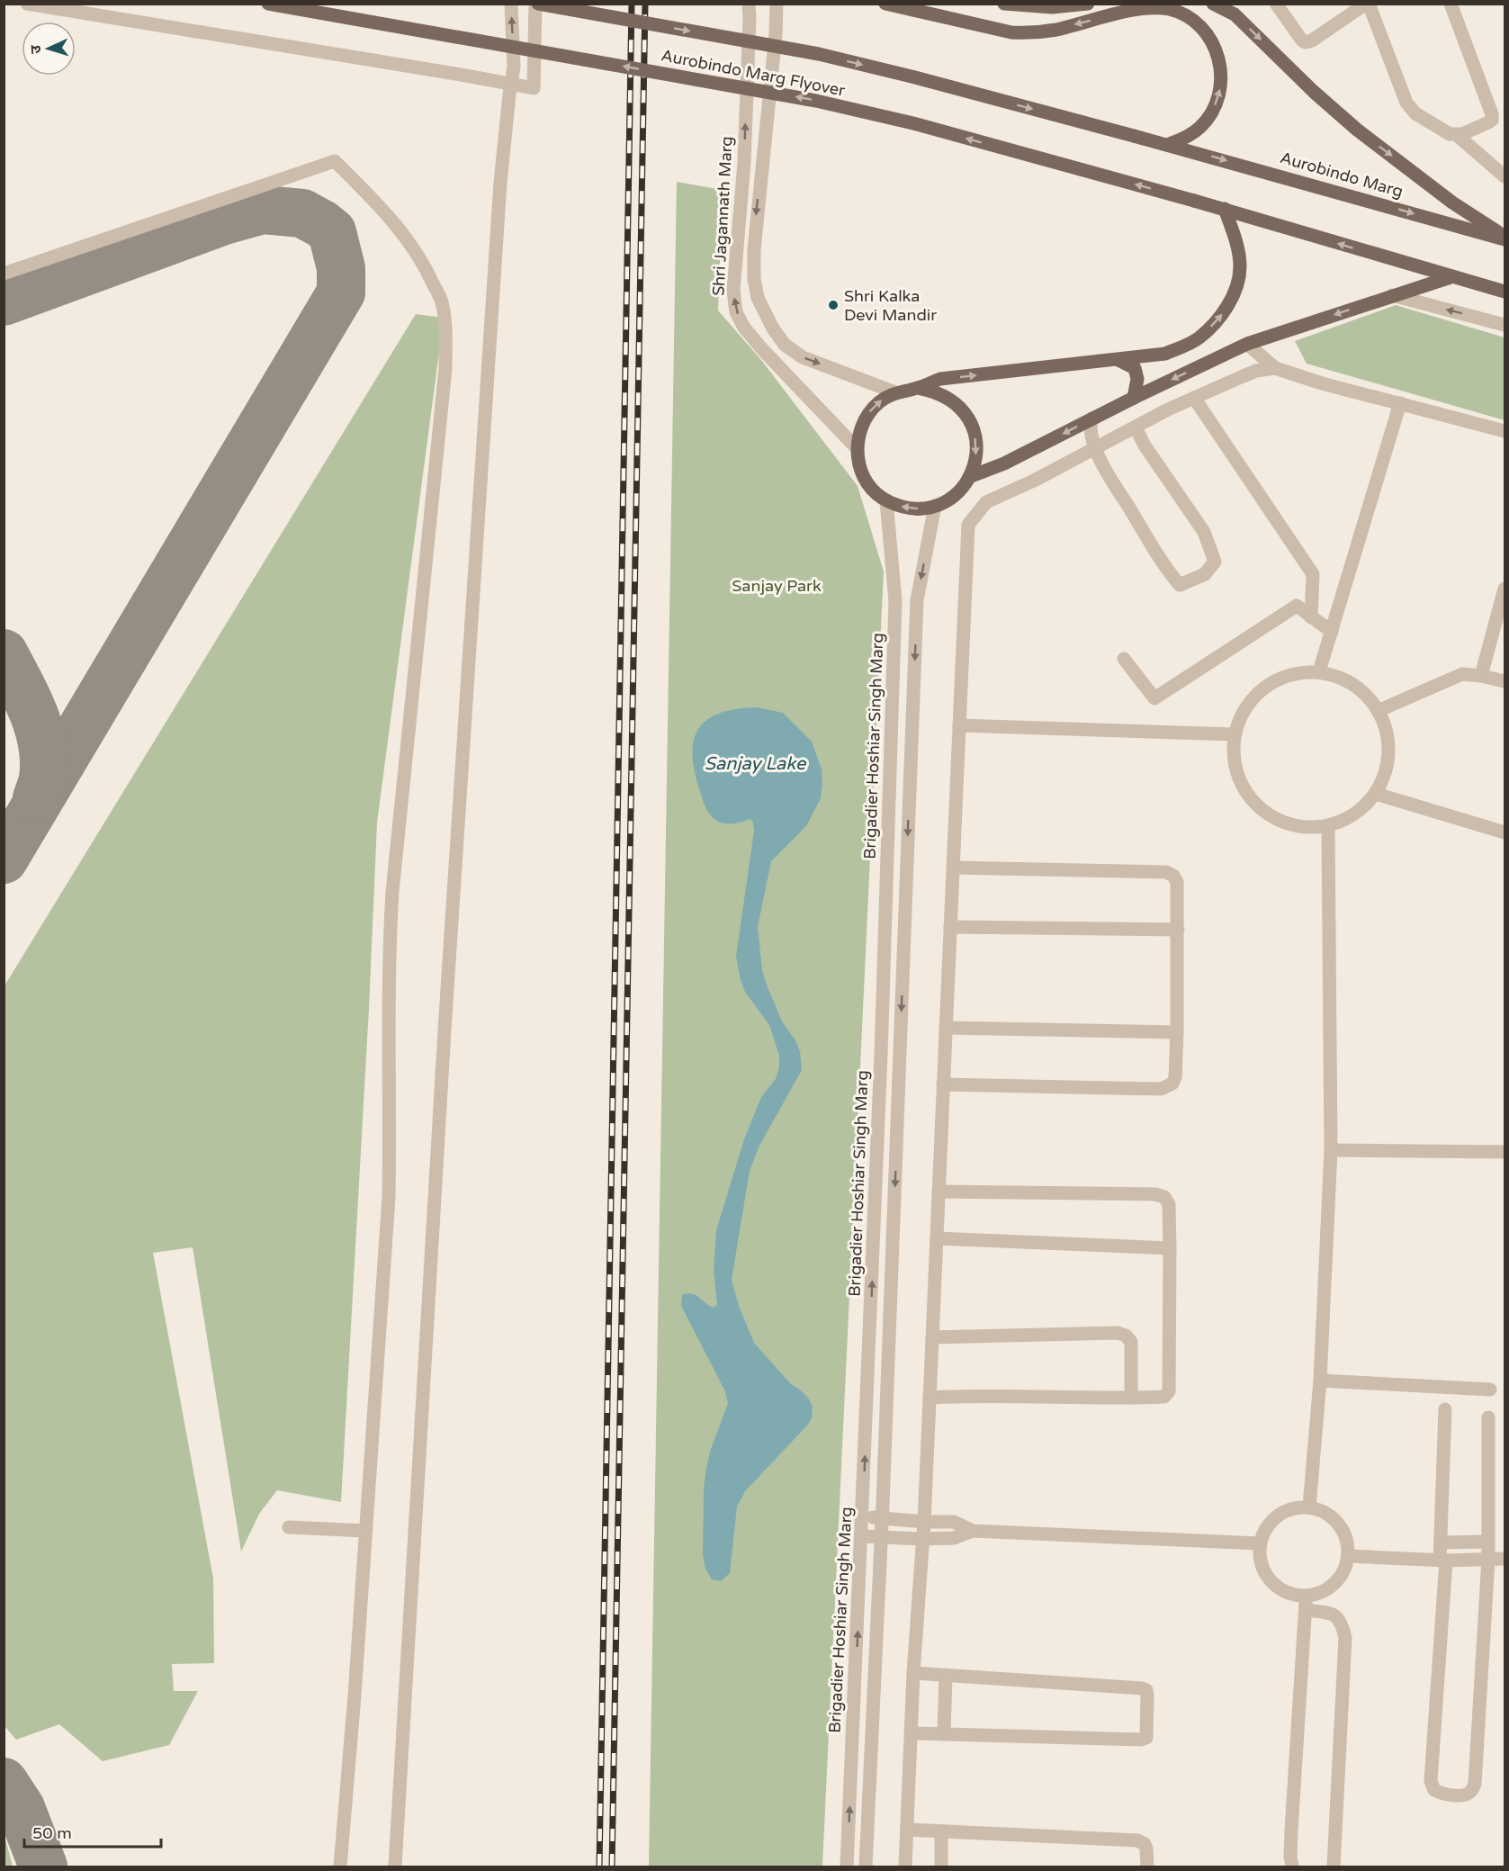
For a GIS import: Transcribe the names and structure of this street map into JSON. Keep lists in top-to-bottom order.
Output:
{
  "streets": {
    "main road": ["Aurobindo Marg Flyover", "Aurobindo Marg"],
    "street": ["Shri Jagannath Marg", "Brigadier Hoshiar Singh Marg"]
  },
  "crossings": [
    ["Aurobindo Marg Flyover", "Aurobindo Marg"],
    ["Shri Jagannath Marg", "Brigadier Hoshiar Singh Marg"]
  ],
  "water": ["Sanjay Lake"],
  "parks": ["Sanjay Park"],
  "places": ["Shri Kalka Devi Mandir"],
  "scale_bar": "50 m",
  "north": "left"
}
